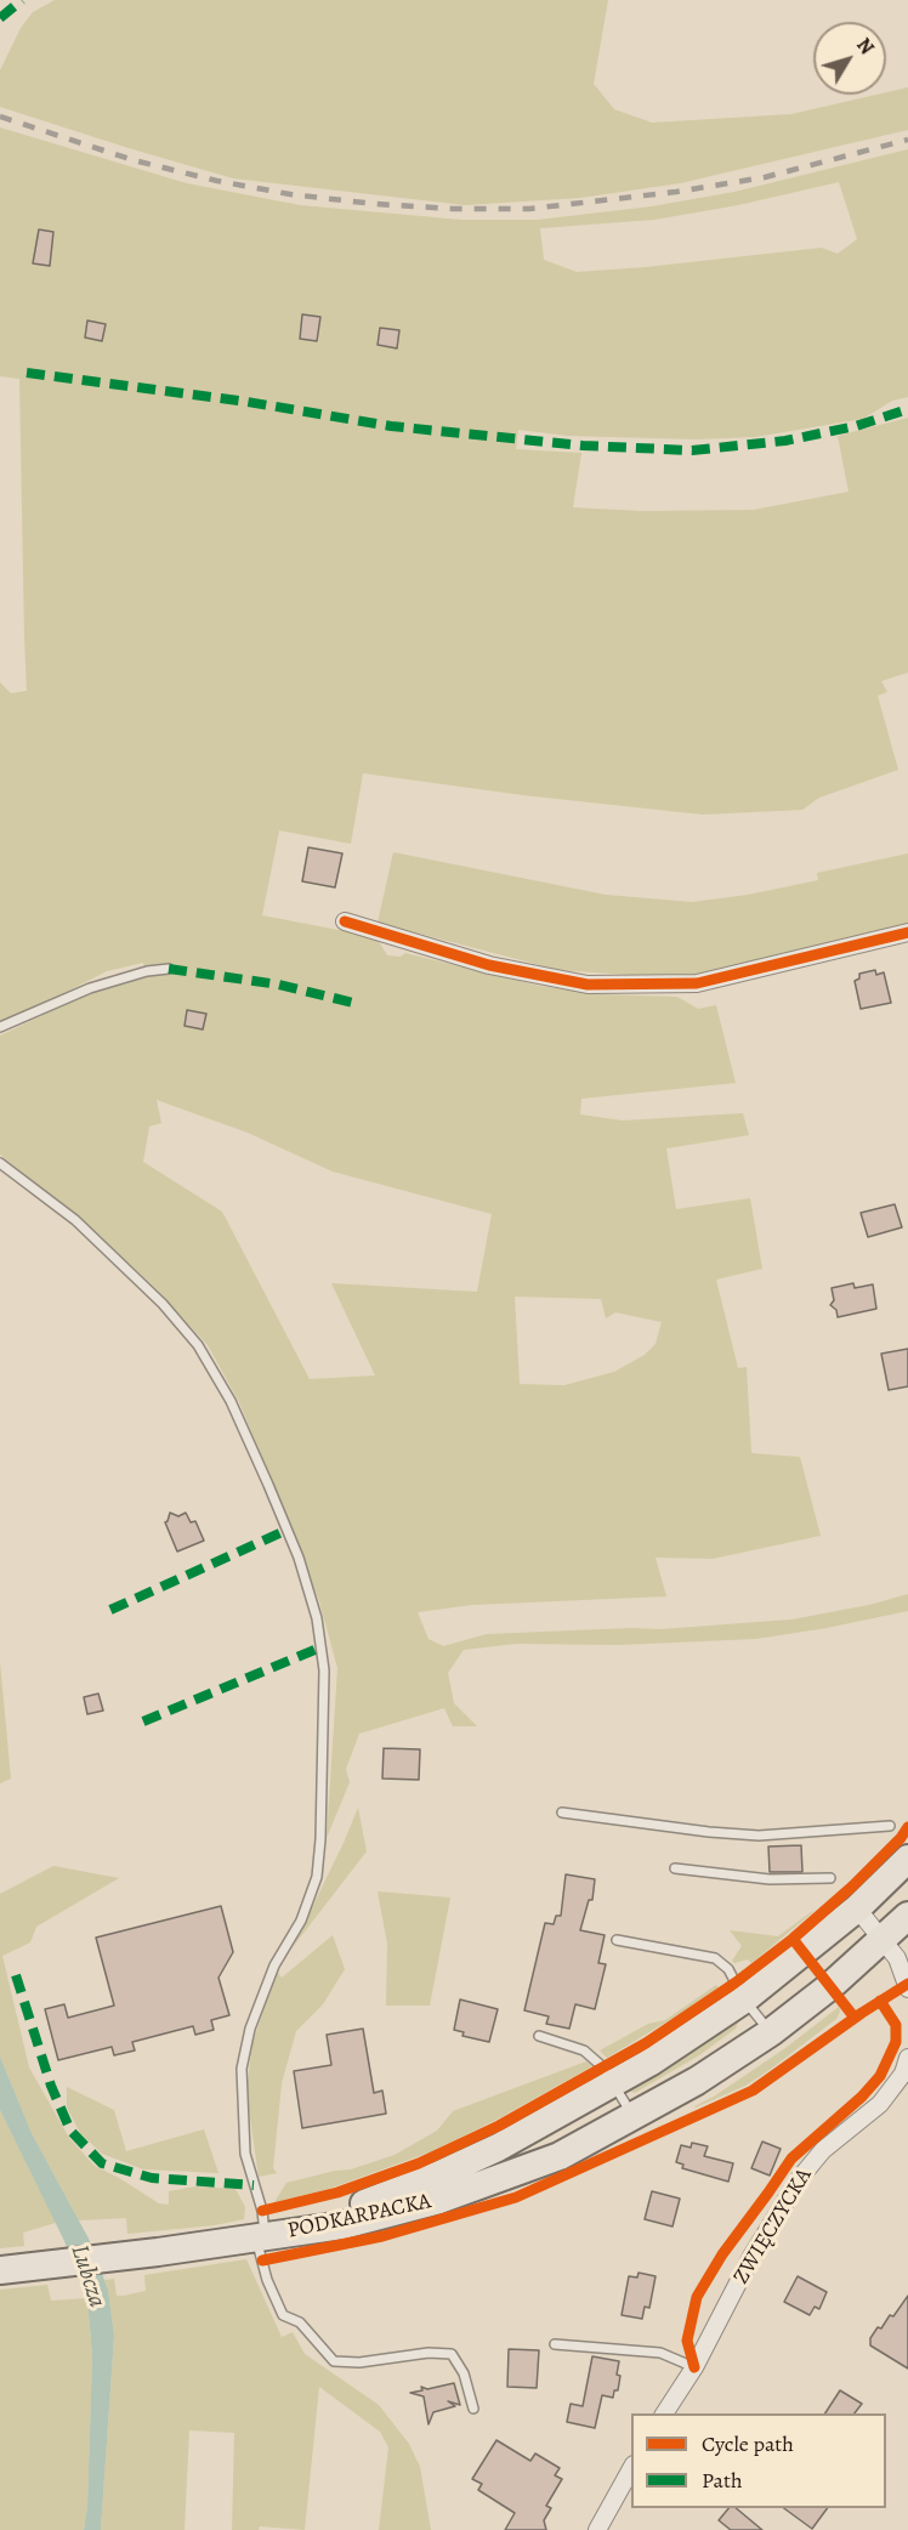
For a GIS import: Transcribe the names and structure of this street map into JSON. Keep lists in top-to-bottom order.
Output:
{
  "streets": {
    "highway": ["PODKARPACKA"],
    "street": ["ZWIĘCZYCKA"]
  },
  "water": ["Lubcza"],
  "legend": ["Cycle path", "Path"],
  "north": "top right"
}
